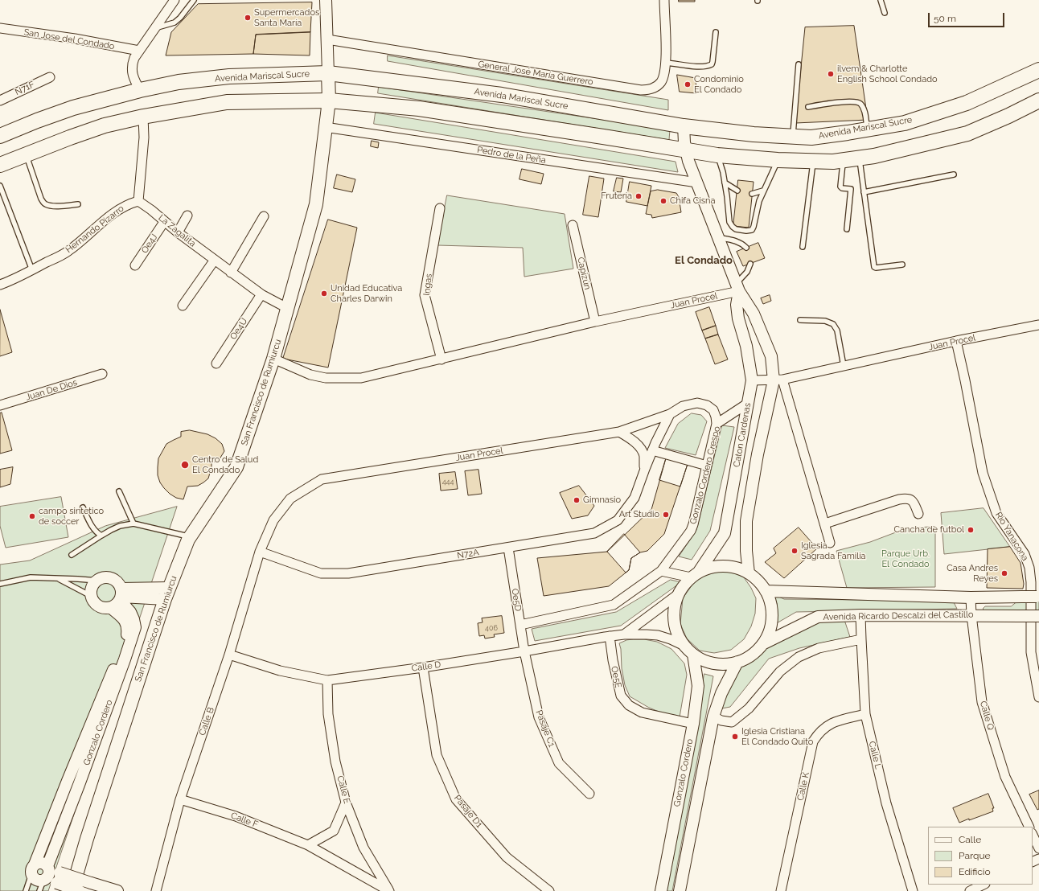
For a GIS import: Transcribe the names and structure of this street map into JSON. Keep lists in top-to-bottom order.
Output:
{
  "streets": {
    "main road": ["Avenida Mariscal Sucre", "San Francisco de Rumiurcu"],
    "street": [
      "San Jose del Condado",
      "General José María Guerrero",
      "N71F",
      "Pedro de la Peña",
      "Hernando Pizarro",
      "La Zagalita",
      "Oe4J",
      "Capizún",
      "Ingas",
      "Juan Procel",
      "Oe4U",
      "Juan De Dios",
      "Caton Cardenas",
      "Gonzalo Cordero Crespo",
      "Rio Yanacona",
      "N72A",
      "Oe5D",
      "Avenida Ricardo Descalzi del Castillo",
      "Calle D",
      "Oe5E",
      "Calle Q",
      "Calle B",
      "Pasaje C1",
      "Gonzalo Cordero",
      "Calle L",
      "Calle K",
      "Calle E",
      "Pasaje D1",
      "Calle F"
    ]
  },
  "crossings": [
    ["General José María Guerrero", "San Francisco de Rumiurcu"],
    ["Avenida Mariscal Sucre", "San Francisco de Rumiurcu"],
    ["Avenida Mariscal Sucre", "Caton Cardenas"],
    ["Pedro de la Peña", "San Francisco de Rumiurcu"],
    ["Pedro de la Peña", "Caton Cardenas"],
    ["Hernando Pizarro", "La Zagalita"],
    ["La Zagalita", "Oe4J"],
    ["La Zagalita", "Oe4U"],
    ["La Zagalita", "San Francisco de Rumiurcu"],
    ["Capizún", "Juan Procel"],
    ["Ingas", "Juan Procel"],
    ["Juan Procel", "San Francisco de Rumiurcu"],
    ["Juan Procel", "Caton Cardenas"],
    ["Juan Procel", "Gonzalo Cordero Crespo"],
    ["Juan Procel", "Rio Yanacona"],
    ["Juan Procel", "N72A"],
    ["Juan Procel", "Calle B"],
    ["Caton Cardenas", "Gonzalo Cordero Crespo"],
    ["Caton Cardenas", "Avenida Ricardo Descalzi del Castillo"],
    ["Caton Cardenas", "Calle D"],
    ["Caton Cardenas", "Gonzalo Cordero"],
    ["Gonzalo Cordero Crespo", "Oe5D"],
    ["N72A", "Oe5D"],
    ["N72A", "Calle B"],
    ["Oe5D", "Calle D"],
    ["Oe5D", "Pasaje C1"],
    ["Avenida Ricardo Descalzi del Castillo", "Calle D"],
    ["Avenida Ricardo Descalzi del Castillo", "Calle Q"],
    ["Avenida Ricardo Descalzi del Castillo", "Gonzalo Cordero"],
    ["Avenida Ricardo Descalzi del Castillo", "Calle L"],
    ["Calle D", "Oe5E"],
    ["Calle D", "Calle B"],
    ["Calle D", "Pasaje C1"],
    ["Calle D", "Gonzalo Cordero"],
    ["Calle D", "Calle E"],
    ["Calle D", "Pasaje D1"],
    ["Oe5E", "Gonzalo Cordero"],
    ["Calle B", "Calle F"],
    ["Calle L", "Calle K"],
    ["Calle E", "Calle F"]
  ],
  "districts": ["El Condado"],
  "parks": ["Parque Urb. El Condado"],
  "places": [
    "Supermercados Santa María",
    "ilvem & Charlotte English School Condado",
    "Condominio El Condado",
    "Frutería",
    "Chifa Cisna",
    "Unidad Educativa Charles Darwin",
    "Centro de Salud El Condado",
    "Gimnasio",
    "Art Studio",
    "campo sintetico de soccer",
    "Cancha de futbol",
    "Iglesia Sagrada Familia",
    "Casa Andres Reyes",
    "Iglesia Cristiana El Condado Quito"
  ],
  "house_numbers": ["444", "406"],
  "legend": ["Calle", "Parque", "Edificio"],
  "scale_bar": "50 m"
}
